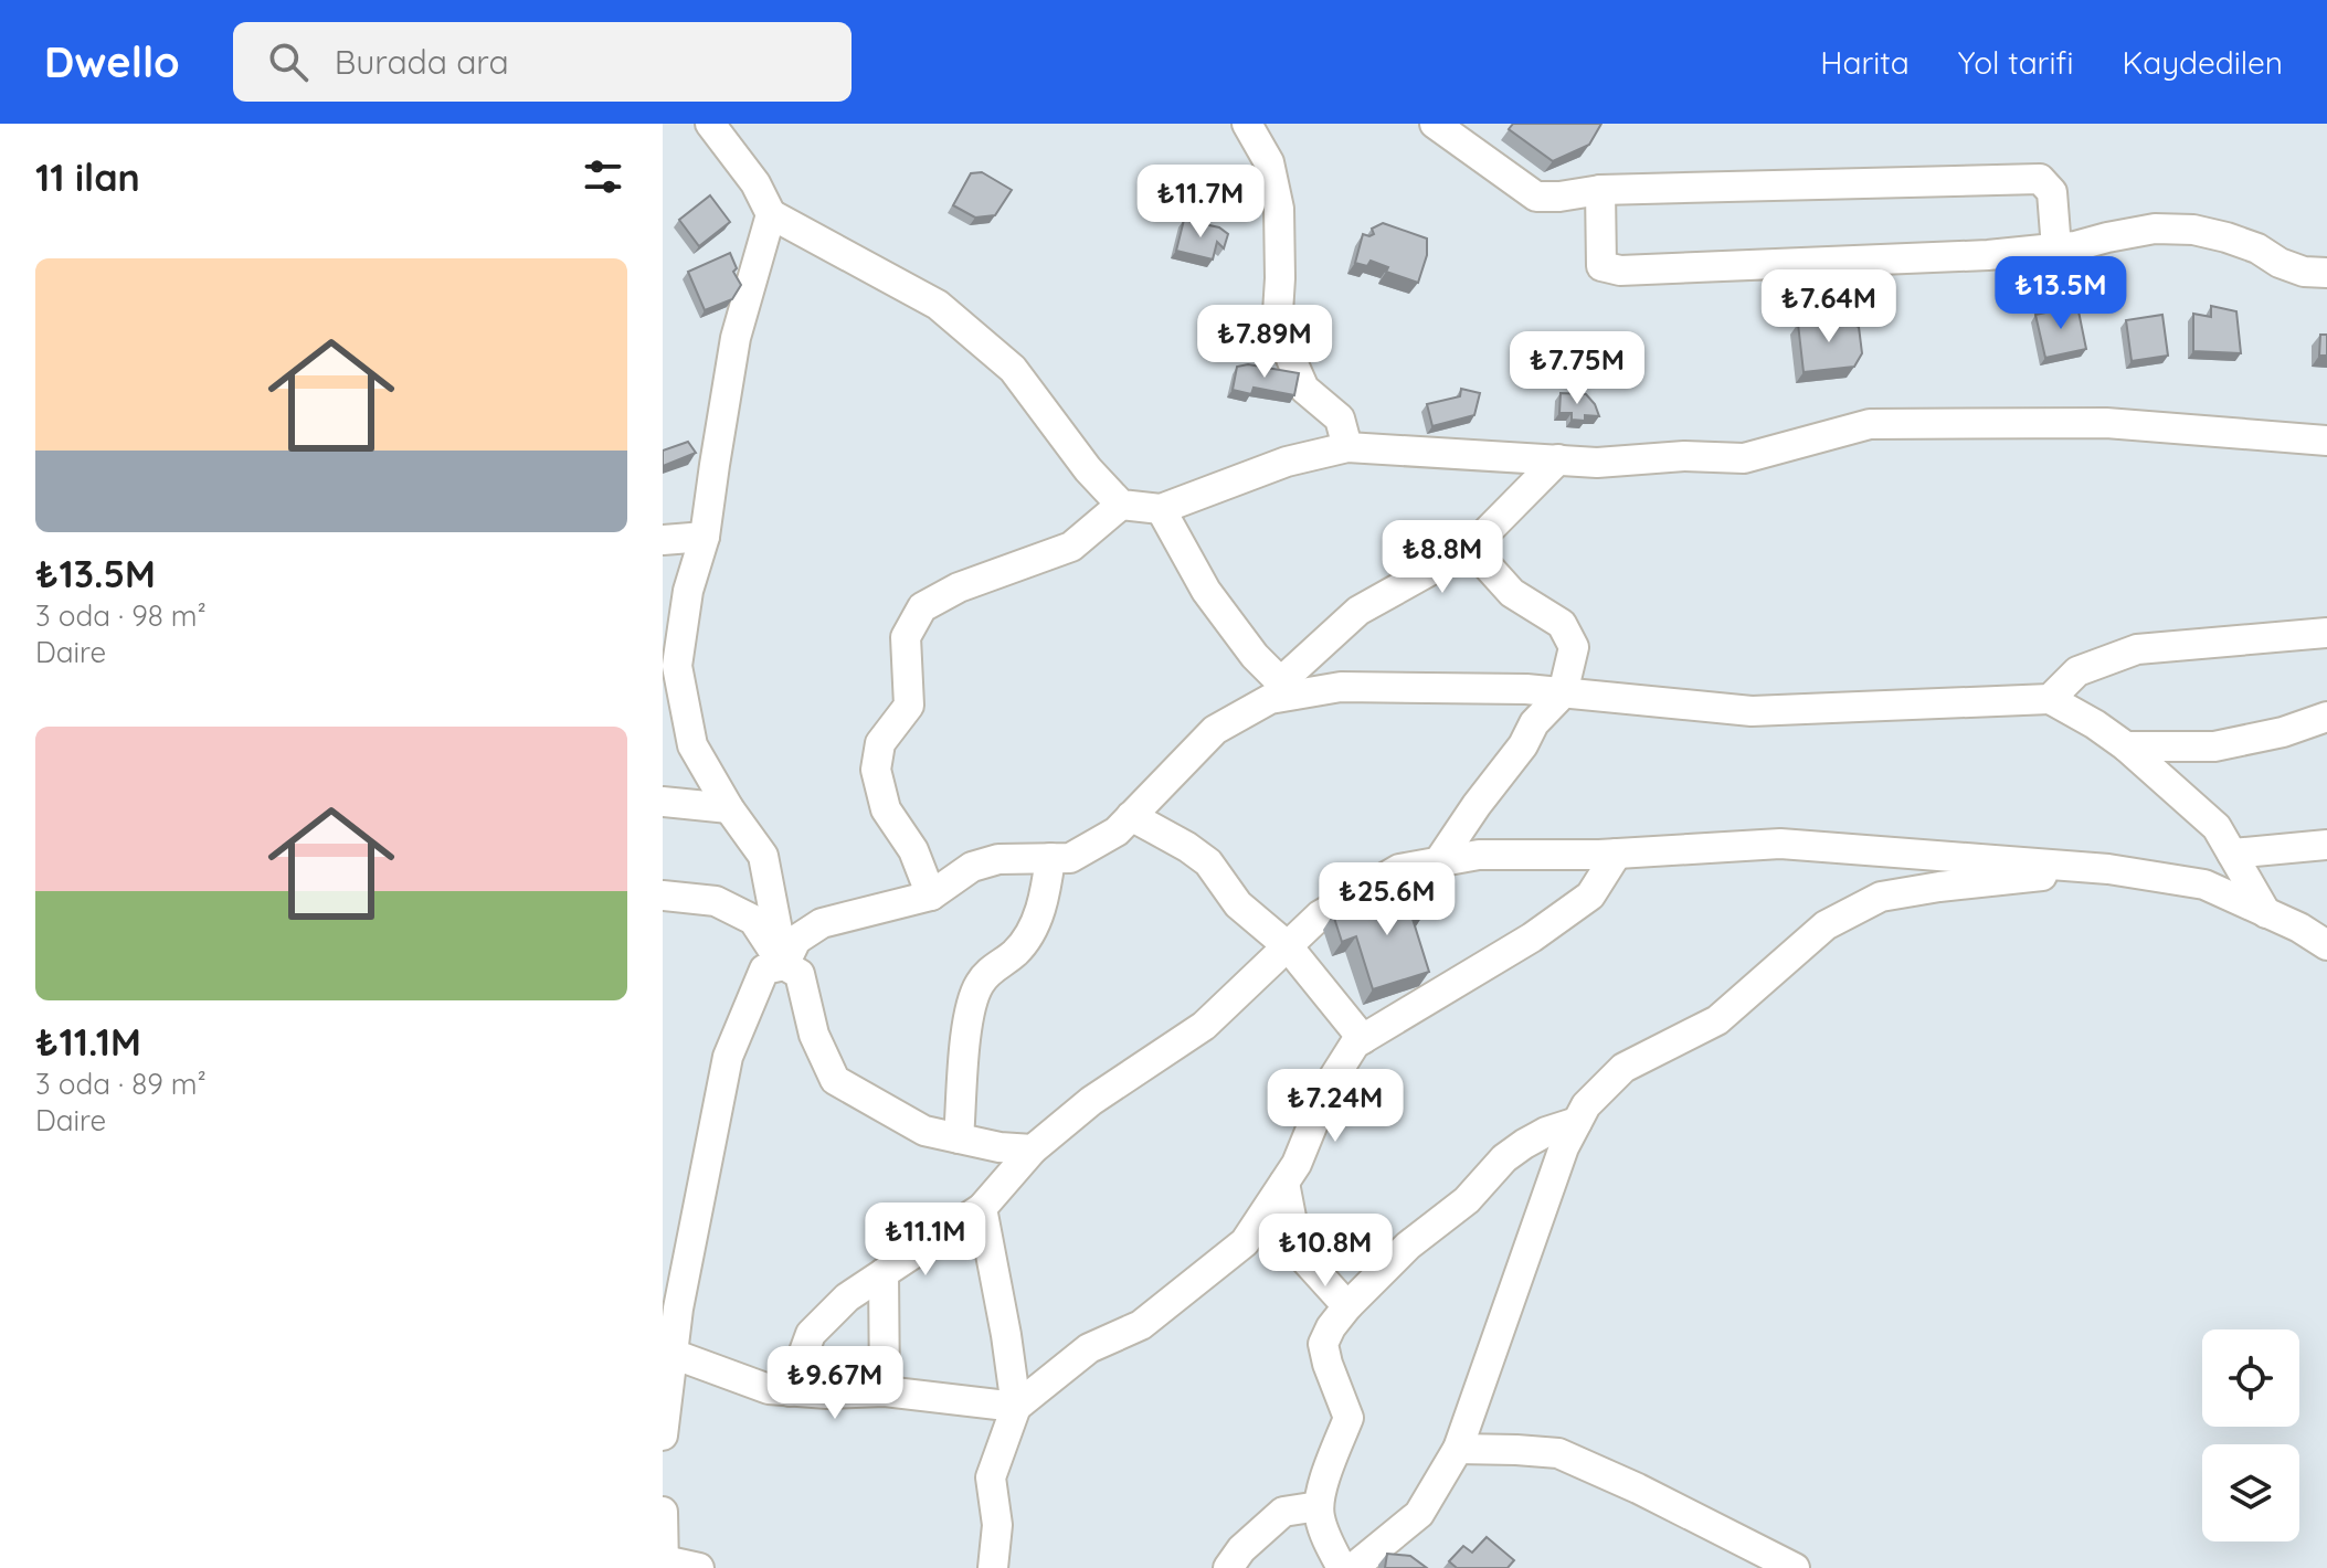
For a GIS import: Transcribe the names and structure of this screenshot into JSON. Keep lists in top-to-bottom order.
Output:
{
  "page": {
    "header": "Dwello",
    "search": "Burada ara",
    "nav": ["Harita", "Yol tarifi", "Kaydedilen"],
    "heading": "11 ilan",
    "price": [
      "₺11.7M",
      "₺13.5M",
      "₺7.64M",
      "₺7.89M",
      "₺7.75M",
      "₺8.8M",
      "₺25.6M",
      "₺7.24M",
      "₺11.1M",
      "₺10.8M",
      "₺9.67M"
    ],
    "list": [
      {
        "name": "₺13.5M",
        "note": "3 oda · 98 m² · Daire"
      },
      {
        "name": "₺11.1M",
        "note": "3 oda · 89 m² · Daire"
      }
    ]
  }
}
